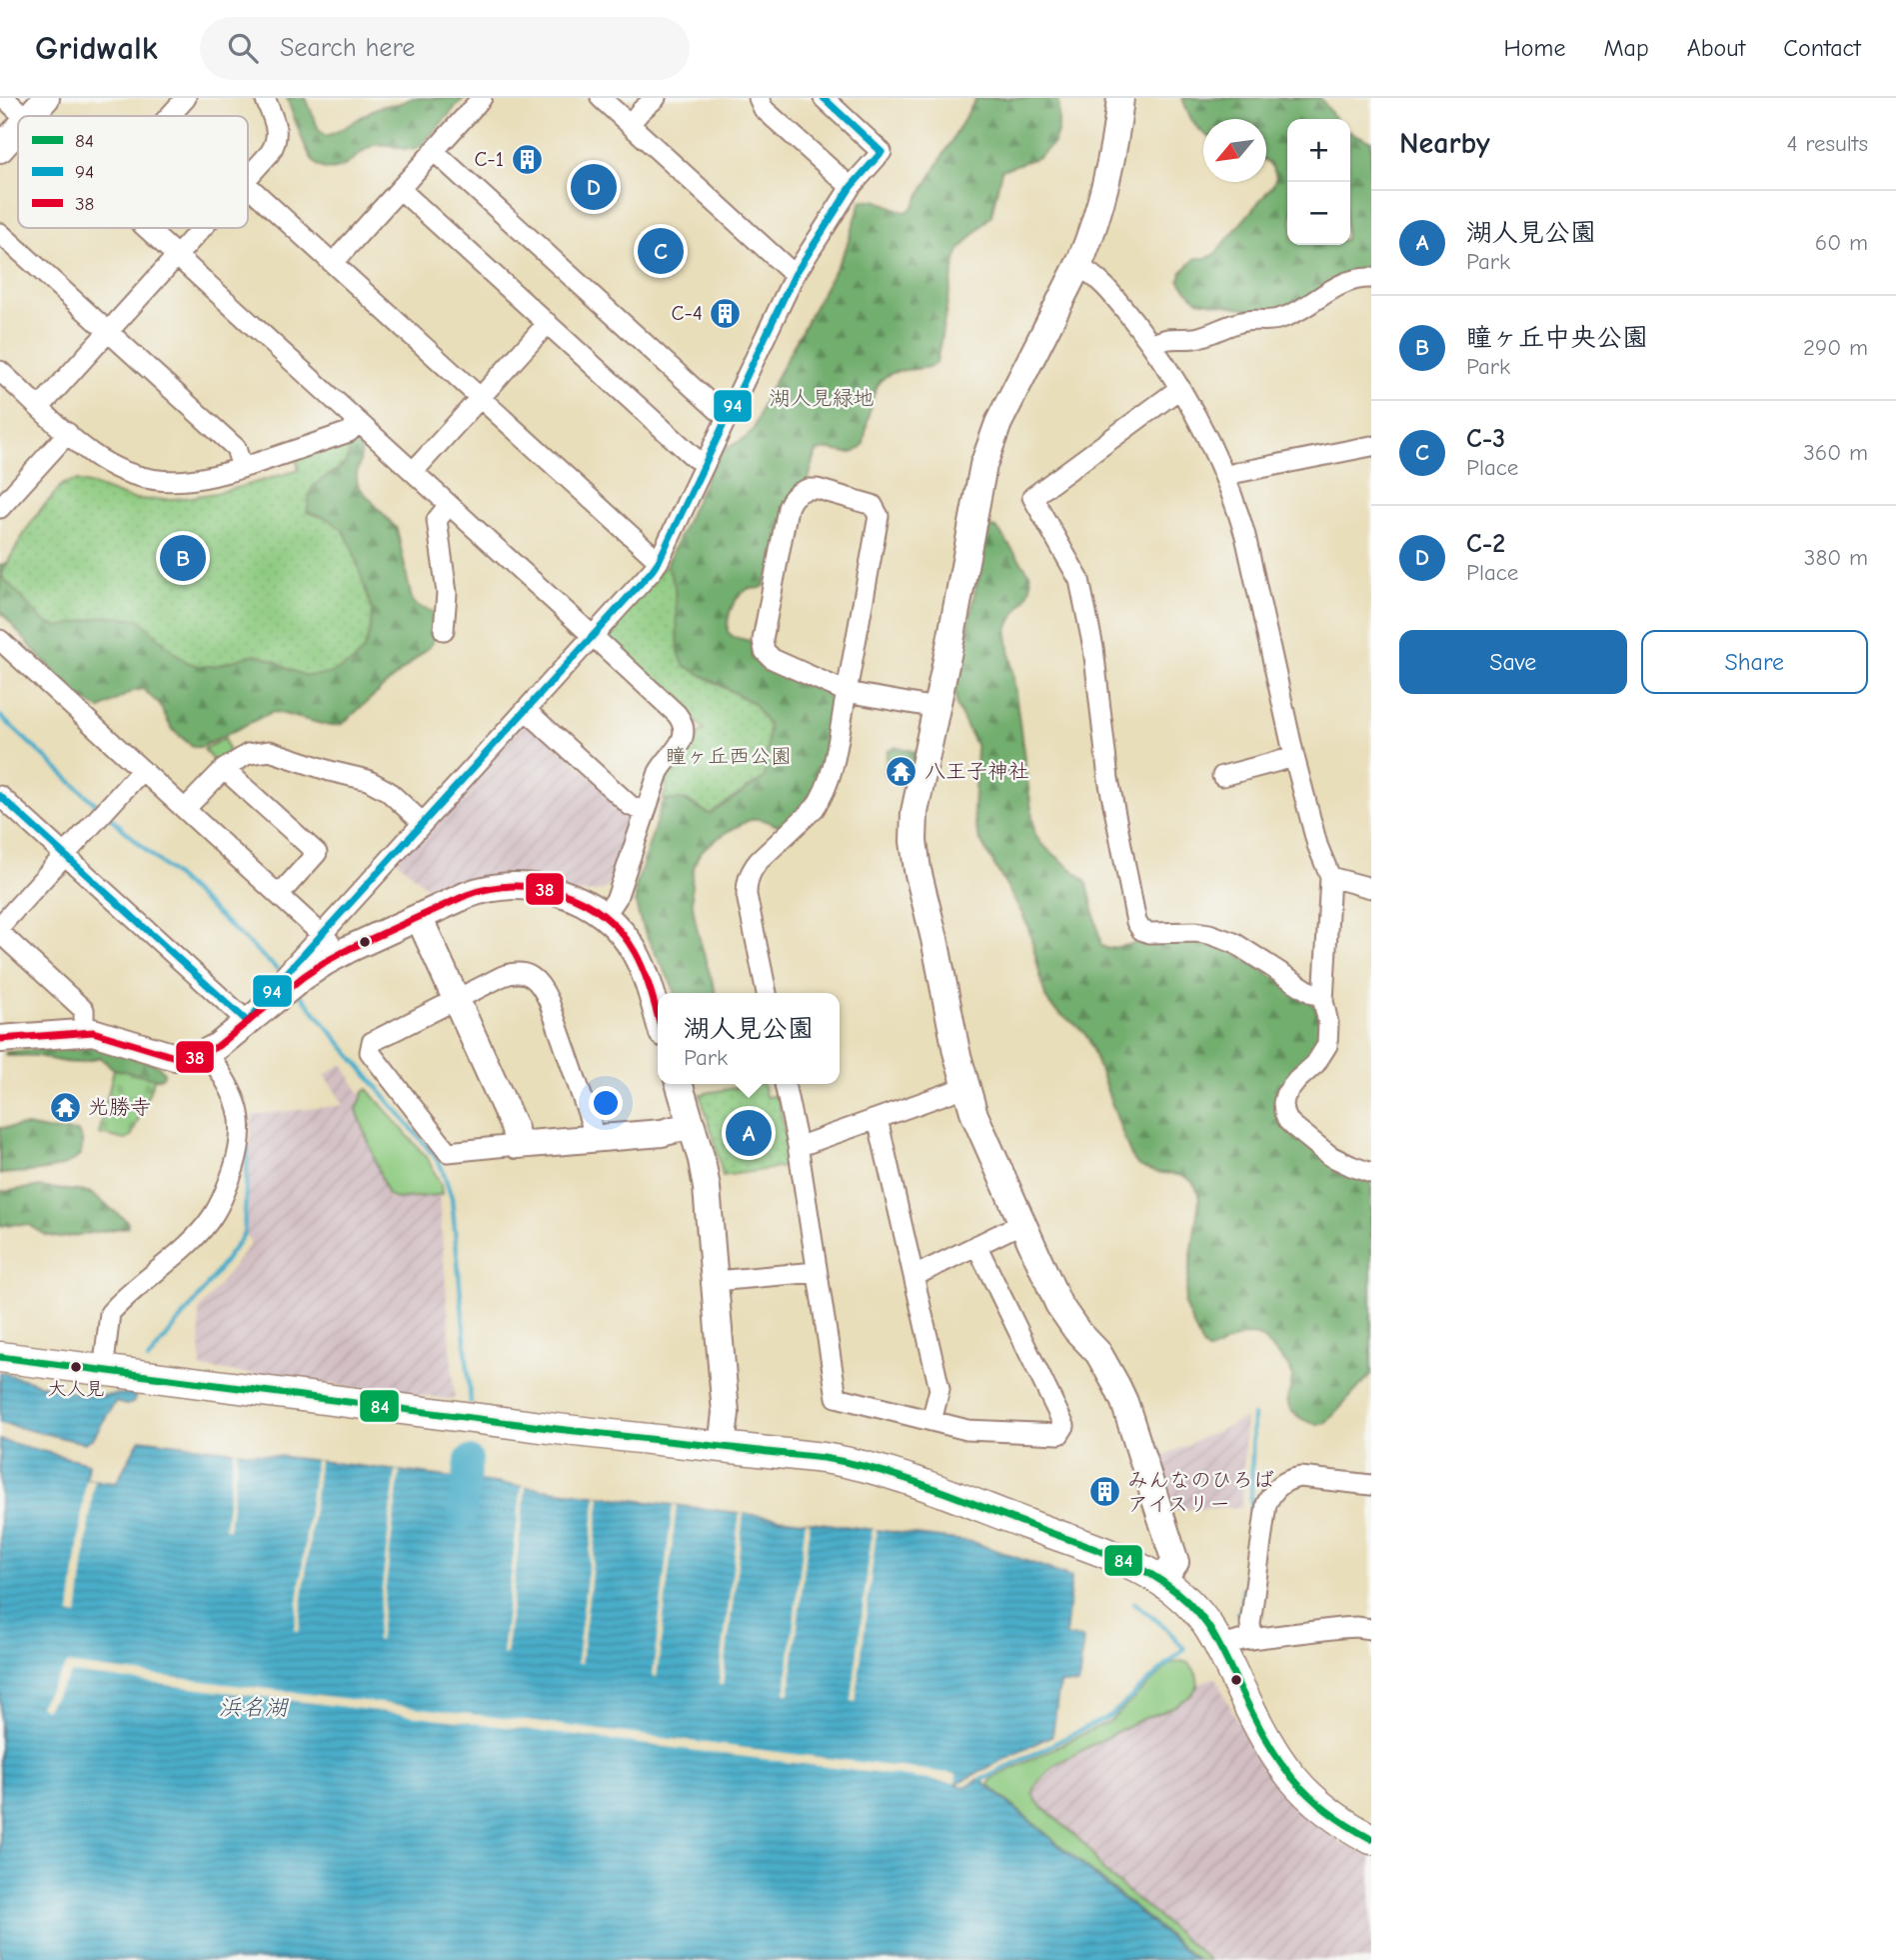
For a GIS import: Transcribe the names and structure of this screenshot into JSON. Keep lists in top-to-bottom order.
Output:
{
  "water": ["浜名湖"],
  "parks": ["湖人見緑地", "瞳ヶ丘西公園"],
  "places": {
    "building": ["C-1", "C-4", "みんなのひろば アイスリー"],
    "temple": ["八王子神社", "光勝寺"],
    "other": ["大人見"]
  },
  "lines": ["transit line 94", "transit line 38", "transit line 84"],
  "legend": ["84", "94", "38"],
  "north": "bottom left",
  "page": {
    "header": "Gridwalk",
    "search": "Search here",
    "nav": [
      "Home",
      "Map",
      "About",
      "Contact"
    ],
    "heading": ["Nearby", "4 results"],
    "map_buttons": ["+", "−"],
    "pins": [
      "D",
      "C",
      "B",
      "A"
    ],
    "list": [
      {
        "mark": "A",
        "name": "湖人見公園",
        "note": "Park",
        "value": "60 m"
      },
      {
        "mark": "B",
        "name": "瞳ヶ丘中央公園",
        "note": "Park",
        "value": "290 m"
      },
      {
        "mark": "C",
        "name": "C-3",
        "note": "Place",
        "value": "360 m"
      },
      {
        "mark": "D",
        "name": "C-2",
        "note": "Place",
        "value": "380 m"
      }
    ],
    "buttons": ["Save", "Share"],
    "popup": ["湖人見公園", "Park"]
  }
}
